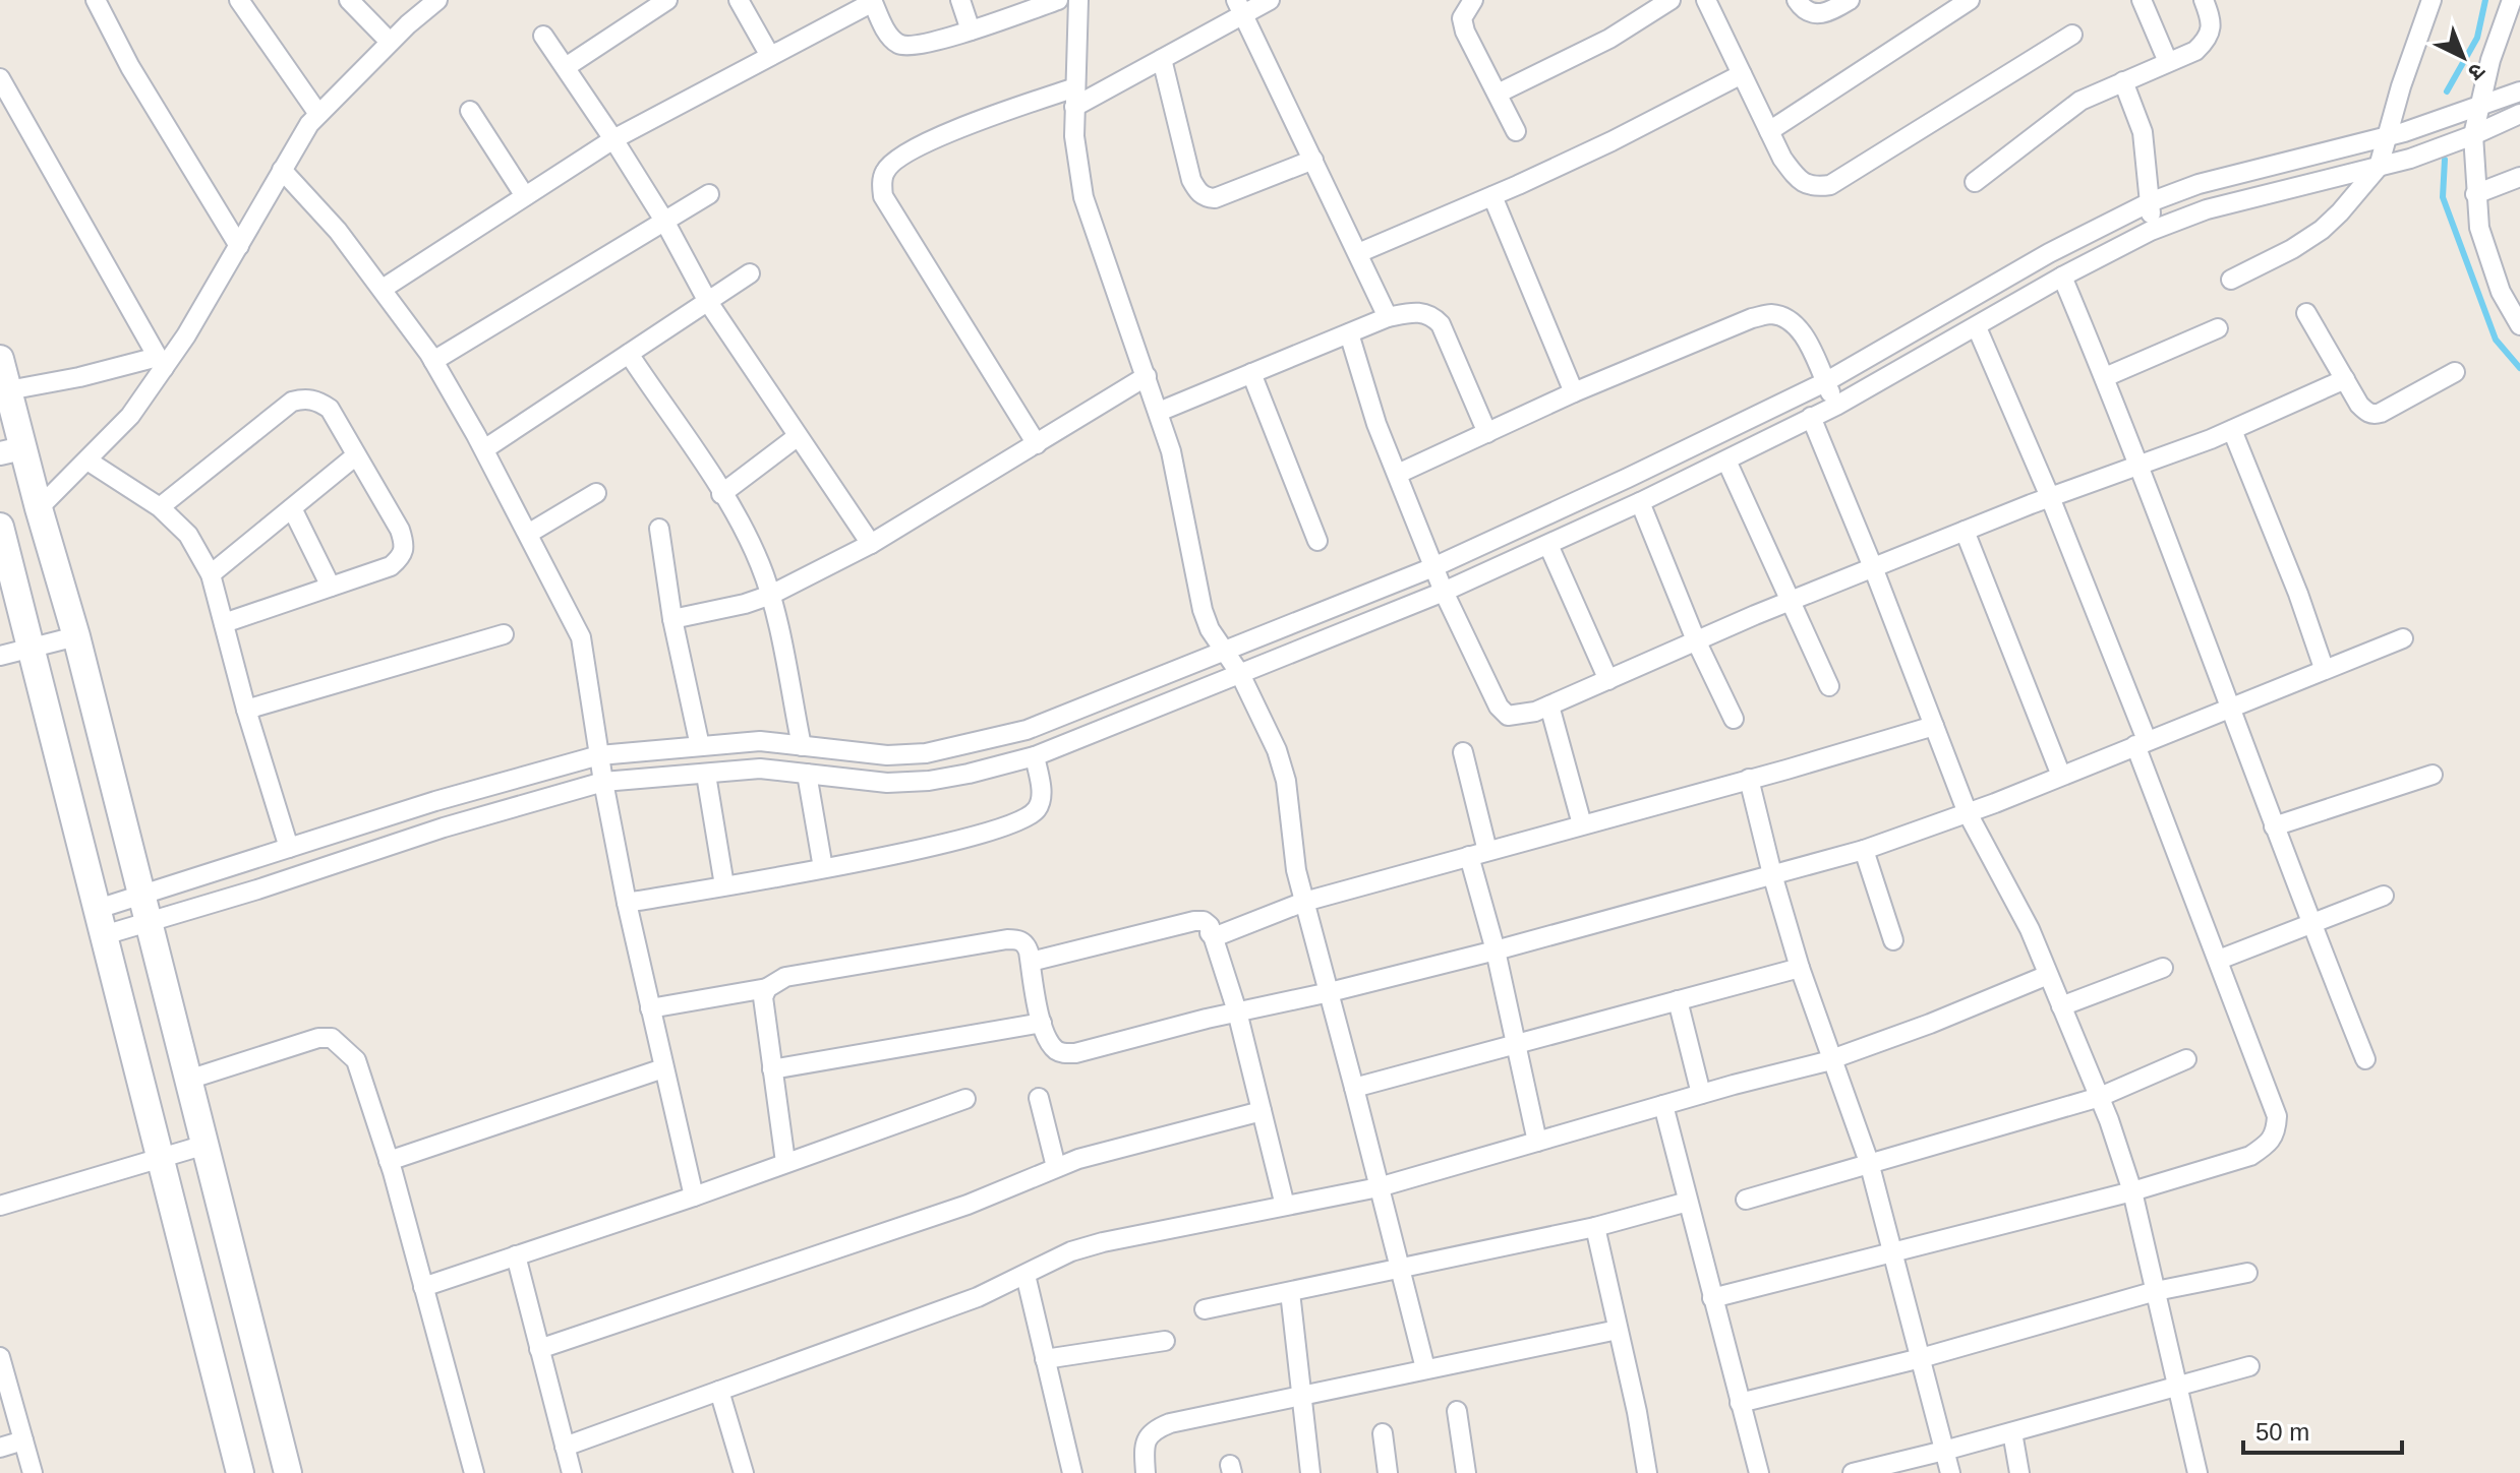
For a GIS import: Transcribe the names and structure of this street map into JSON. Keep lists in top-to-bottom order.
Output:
{
  "scale_bar": "50 m",
  "north": "bottom right"
}
